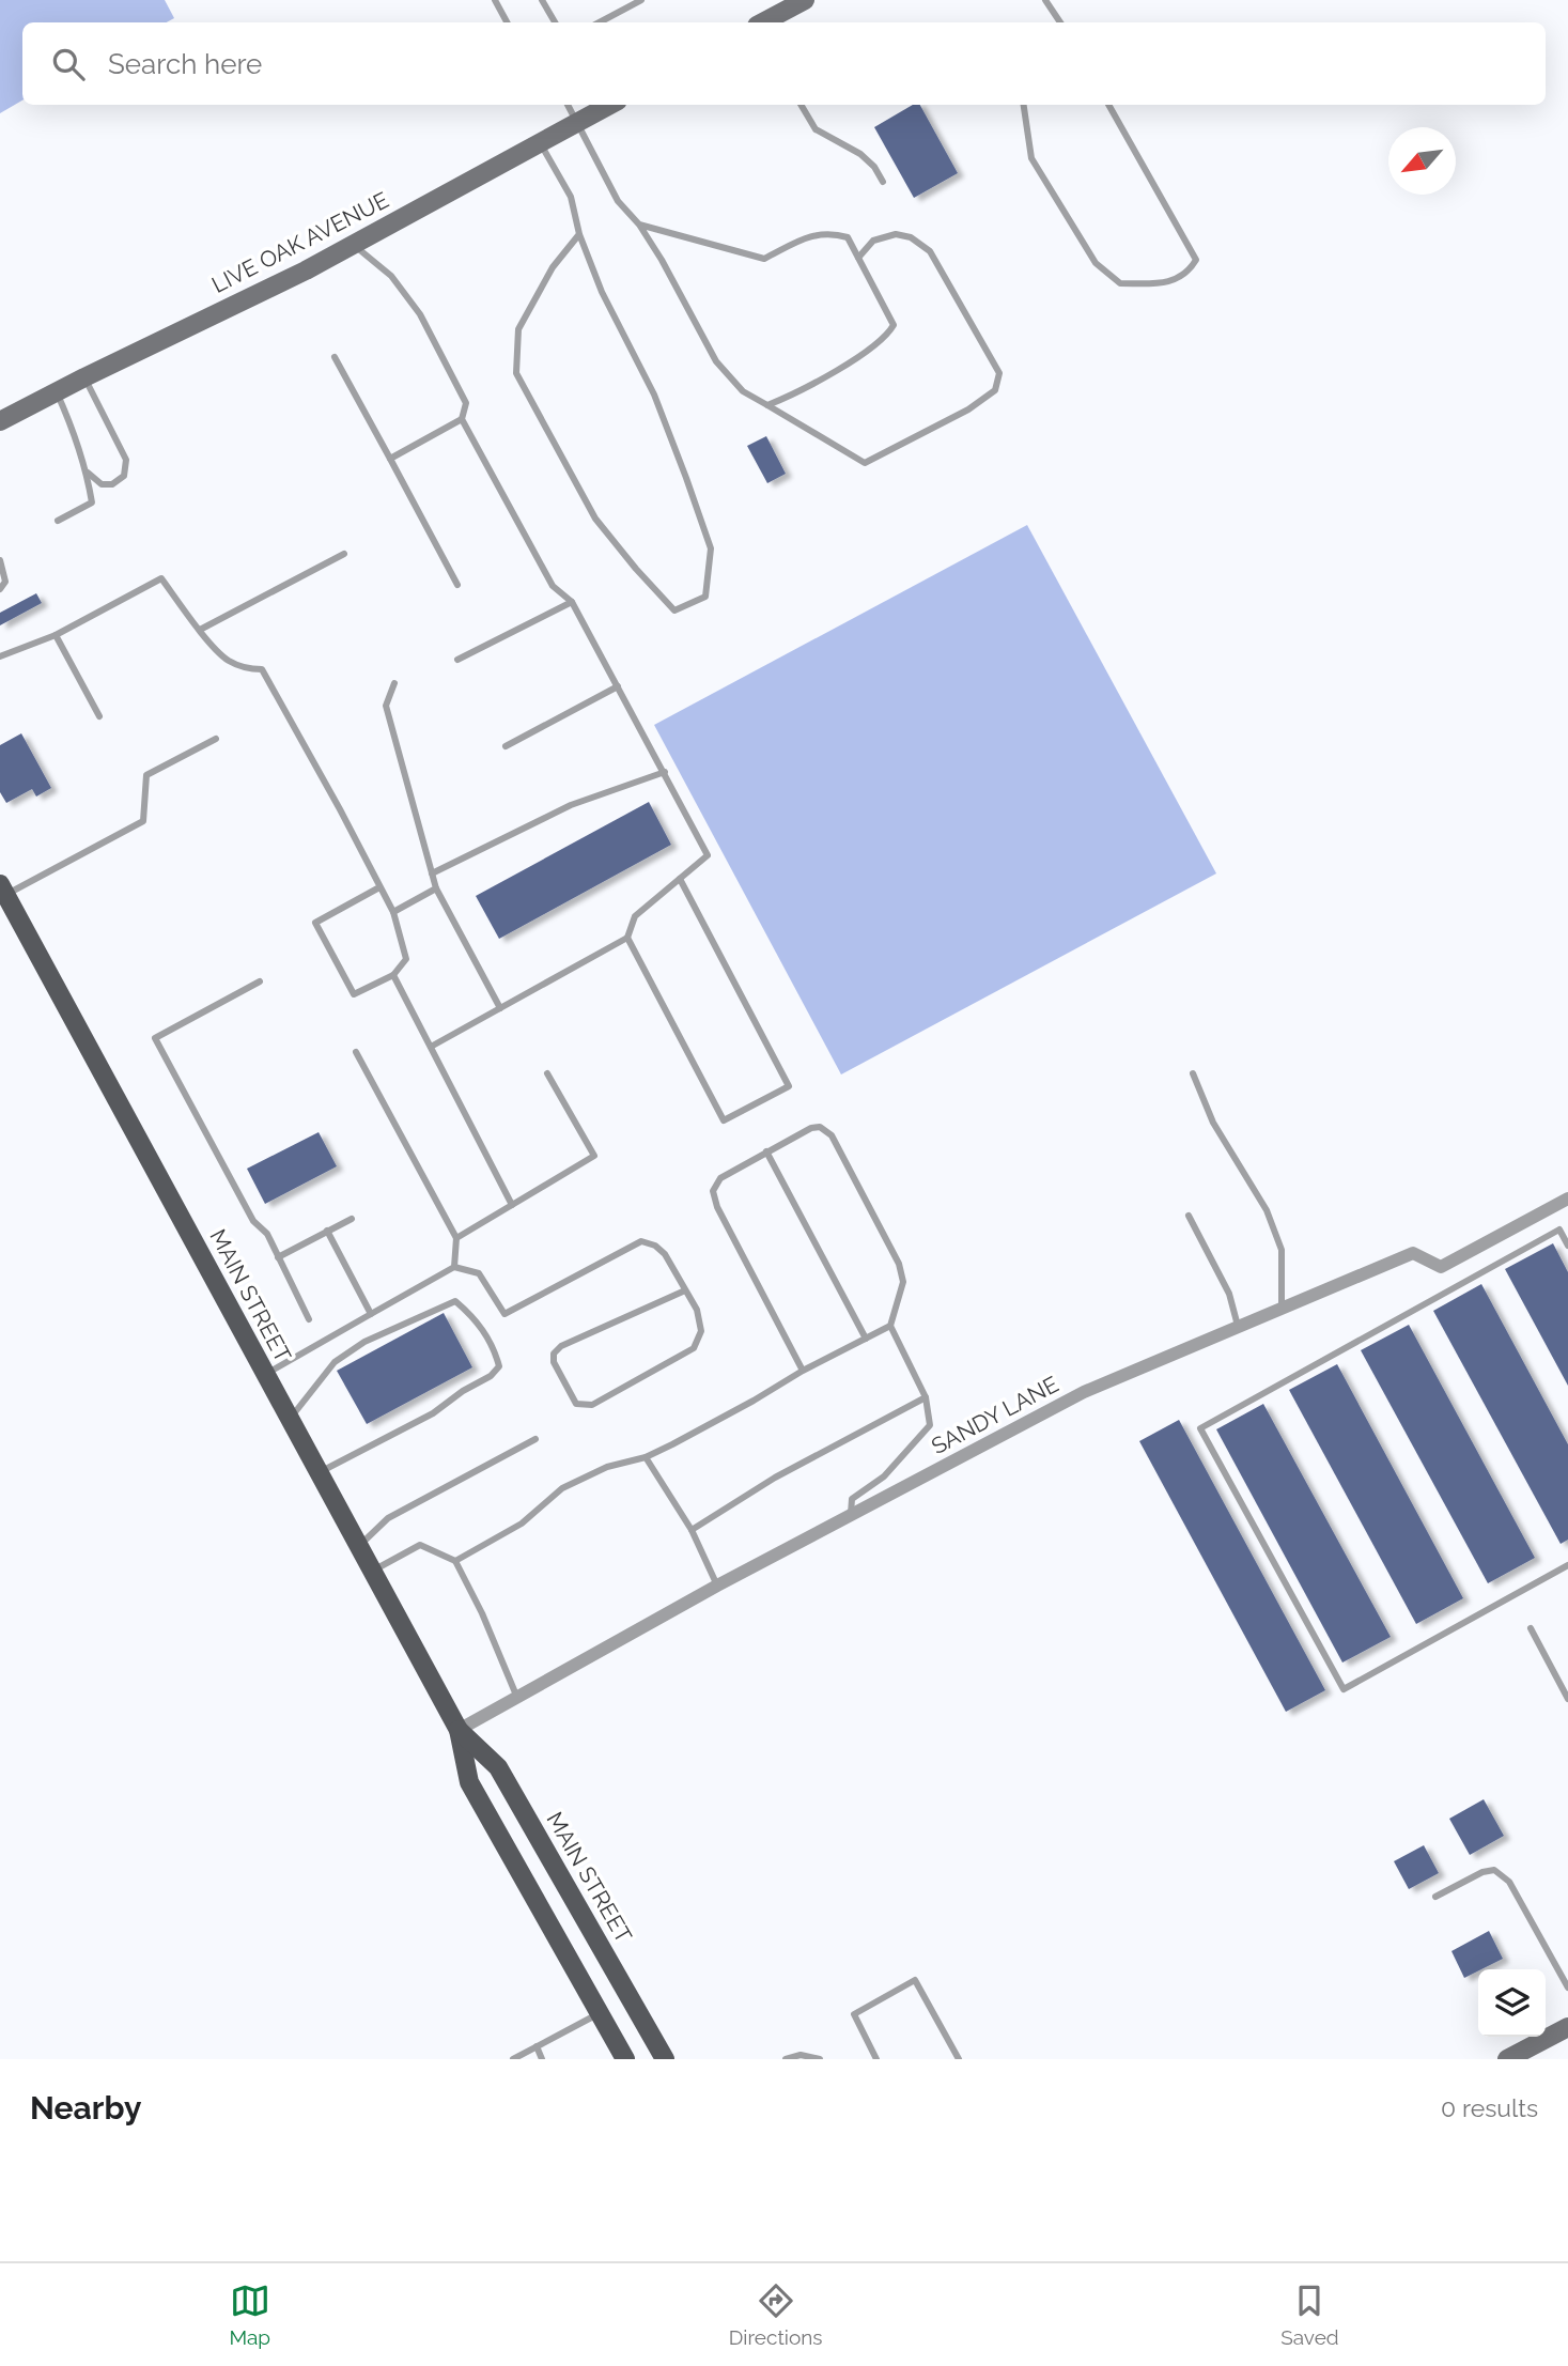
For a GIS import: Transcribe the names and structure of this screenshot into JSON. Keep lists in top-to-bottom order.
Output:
{
  "streets": {
    "main road": ["MAIN STREET"],
    "street": ["LIVE OAK AVENUE", "SANDY LANE"]
  },
  "crossings": [
    ["MAIN STREET", "SANDY LANE"]
  ],
  "north": "bottom left",
  "page": {
    "search": "Search here",
    "heading": ["Nearby", "0 results"],
    "nav": ["Map", "Directions", "Saved"]
  }
}
